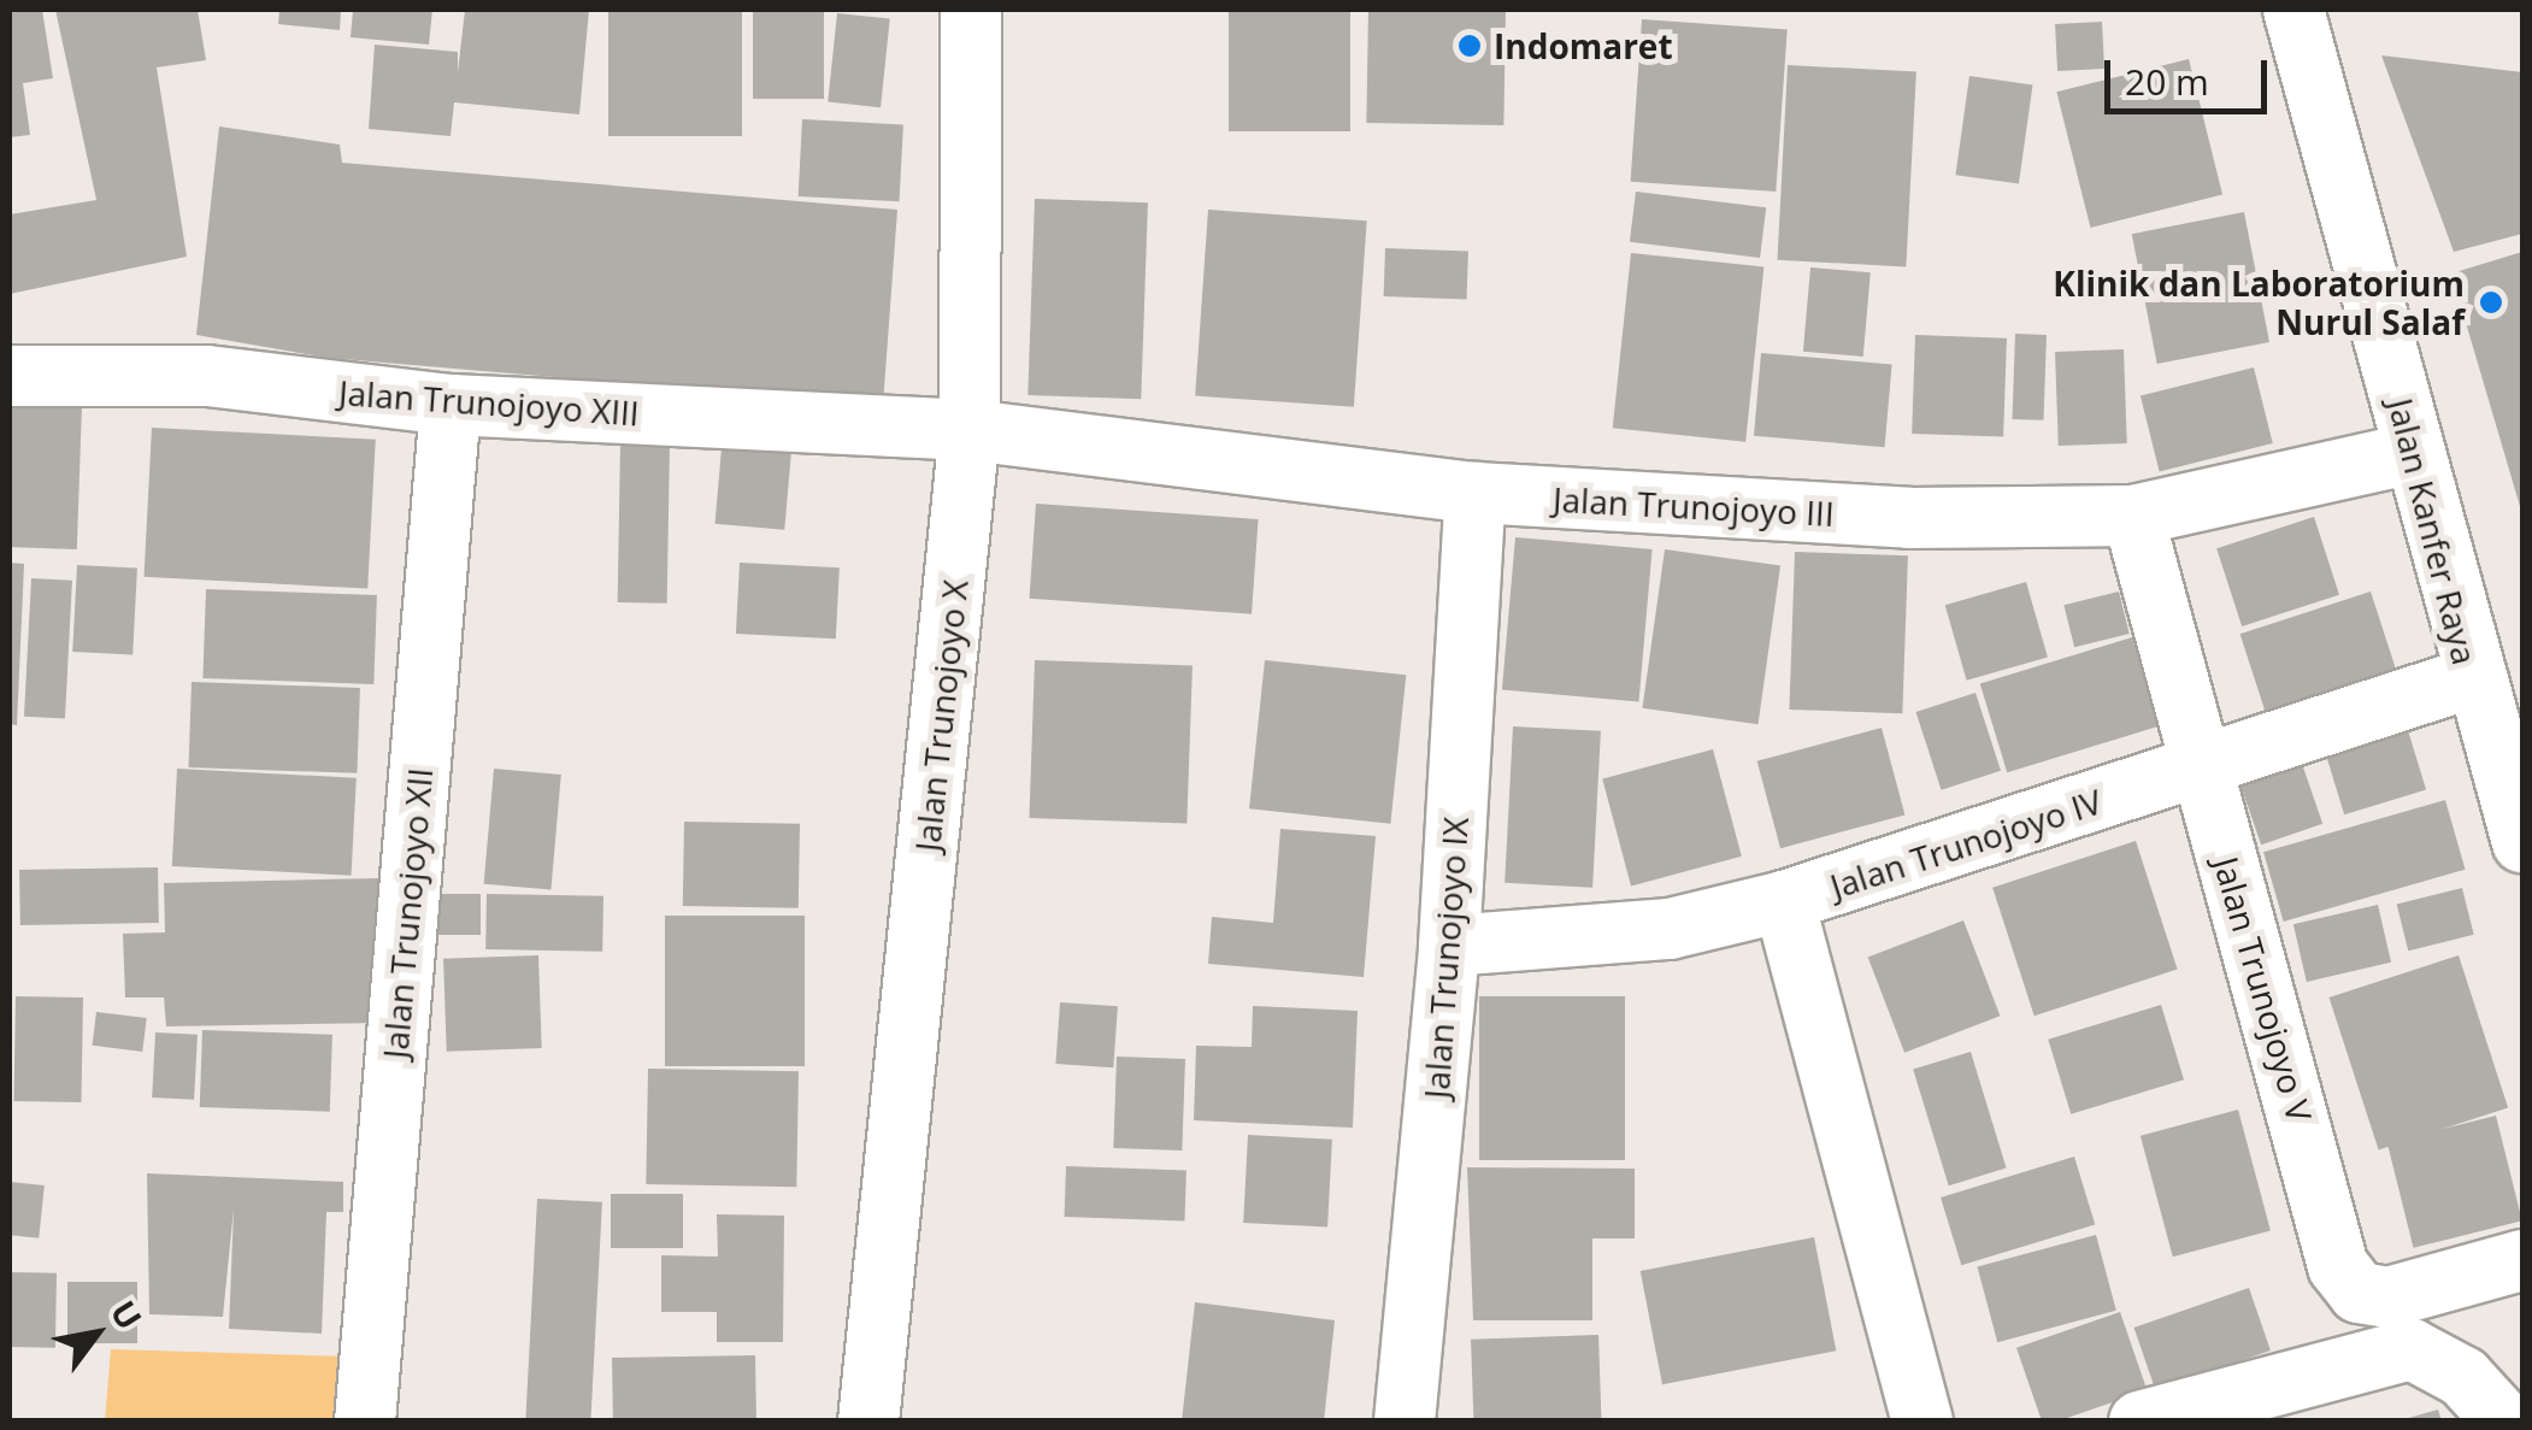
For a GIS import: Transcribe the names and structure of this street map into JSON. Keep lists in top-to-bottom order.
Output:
{
  "streets": {
    "street": [
      "Jalan Trunojoyo XIII",
      "Jalan Trunojoyo III",
      "Jalan Kanfer Raya",
      "Jalan Trunojoyo X",
      "Jalan Trunojoyo IV",
      "Jalan Trunojoyo XII",
      "Jalan Trunojoyo IX",
      "Jalan Trunojoyo V"
    ]
  },
  "crossings": [
    ["Jalan Trunojoyo XIII", "Jalan Trunojoyo III"],
    ["Jalan Trunojoyo XIII", "Jalan Trunojoyo X"],
    ["Jalan Trunojoyo XIII", "Jalan Trunojoyo XII"],
    ["Jalan Trunojoyo III", "Jalan Kanfer Raya"],
    ["Jalan Trunojoyo III", "Jalan Trunojoyo X"],
    ["Jalan Trunojoyo III", "Jalan Trunojoyo IX"],
    ["Jalan Trunojoyo III", "Jalan Trunojoyo V"],
    ["Jalan Kanfer Raya", "Jalan Trunojoyo IV"],
    ["Jalan Trunojoyo IV", "Jalan Trunojoyo IX"],
    ["Jalan Trunojoyo IV", "Jalan Trunojoyo V"]
  ],
  "places": ["Indomaret", "Klinik dan Laboratorium Nurul Salaf"],
  "scale_bar": "20 m",
  "north": "top right"
}
